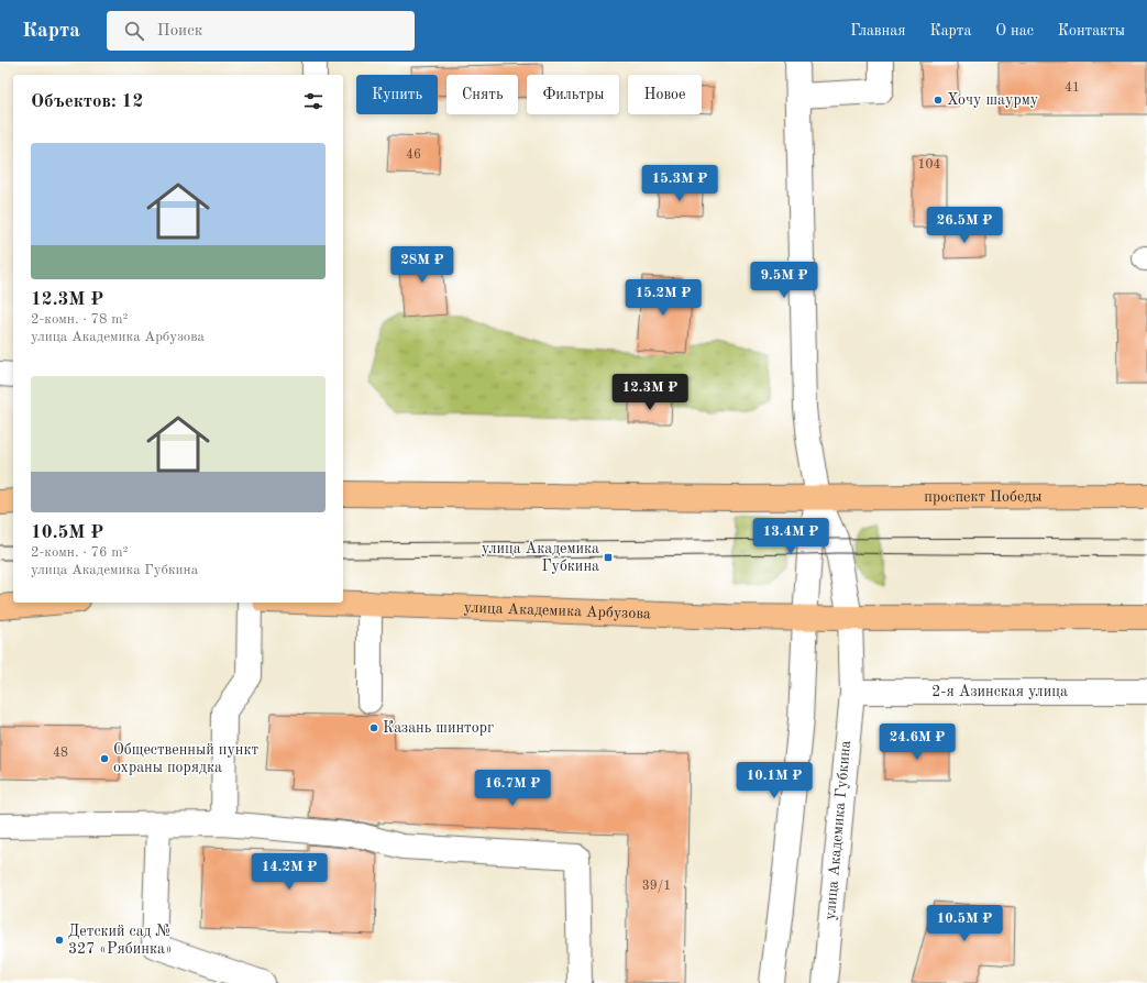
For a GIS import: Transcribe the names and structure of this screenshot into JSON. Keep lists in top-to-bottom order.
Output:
{
  "streets": {
    "main road": ["проспект Победы", "улица Академика Арбузова"],
    "street": ["2-я Азинская улица", "улица Академика Губкина"]
  },
  "crossings": [
    ["проспект Победы", "улица Академика Губкина"],
    ["улица Академика Арбузова", "улица Академика Губкина"],
    ["2-я Азинская улица", "улица Академика Губкина"]
  ],
  "places": {
    "other": [
      "Хочу шаурму",
      "Казань шинторг",
      "Общественный пункт охраны порядка",
      "Детский сад № 327 «Рябинка»"
    ],
    "transit": ["улица Академика Губкина"]
  },
  "house_numbers": [
    "41",
    "46",
    "104",
    "48",
    "39/1"
  ],
  "page": {
    "header": "Карта",
    "search": "Поиск",
    "nav": [
      "Главная",
      "Карта",
      "О нас",
      "Контакты"
    ],
    "chip": [
      "Купить",
      "Снять",
      "Фильтры",
      "Новое"
    ],
    "heading": "Объектов: 12",
    "list": [
      {
        "name": "12.3M ₽",
        "note": "2-комн. · 78 m² · улица Академика Арбузова"
      },
      {
        "name": "10.5M ₽",
        "note": "2-комн. · 76 m² · улица Академика Губкина"
      }
    ],
    "price": [
      "15.3M ₽",
      "26.5M ₽",
      "28M ₽",
      "9.5M ₽",
      "15.2M ₽",
      "12.3M ₽",
      "13.4M ₽",
      "24.6M ₽",
      "10.1M ₽",
      "16.7M ₽",
      "14.2M ₽",
      "10.5M ₽"
    ]
  }
}
